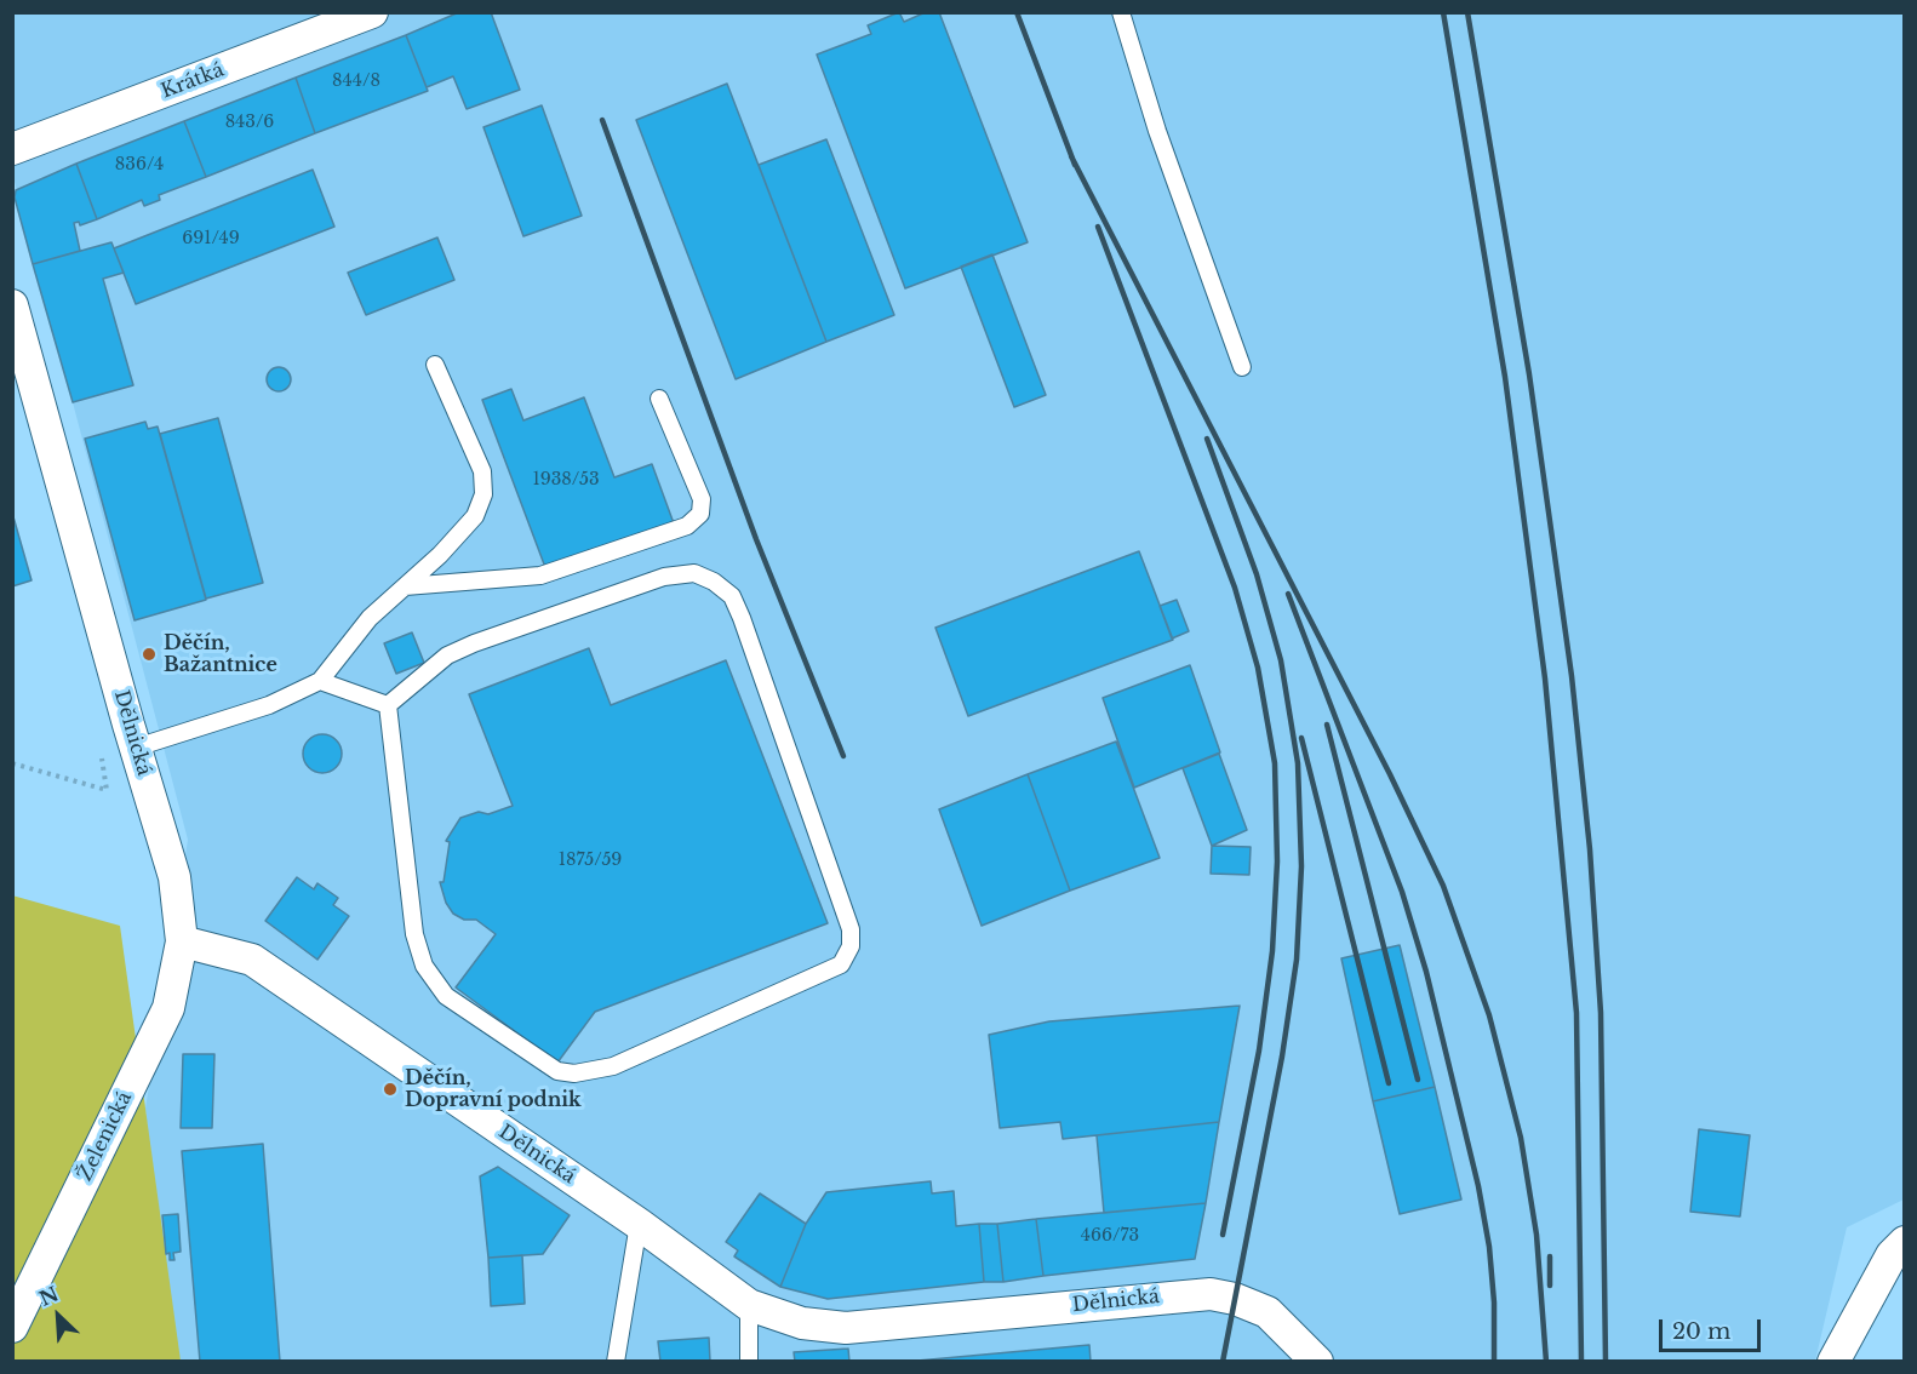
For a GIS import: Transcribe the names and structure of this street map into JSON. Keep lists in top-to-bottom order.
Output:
{
  "streets": {
    "street": ["Krátká", "Dělnická", "Želenická"]
  },
  "crossings": [
    ["Dělnická", "Želenická"]
  ],
  "places": ["Děčín, Bažantnice", "Děčín, Dopravní podnik"],
  "house_numbers": [
    "844/8",
    "843/6",
    "836/4",
    "691/49",
    "1938/53",
    "1875/59",
    "466/73"
  ],
  "scale_bar": "20 m",
  "north": "top left"
}
